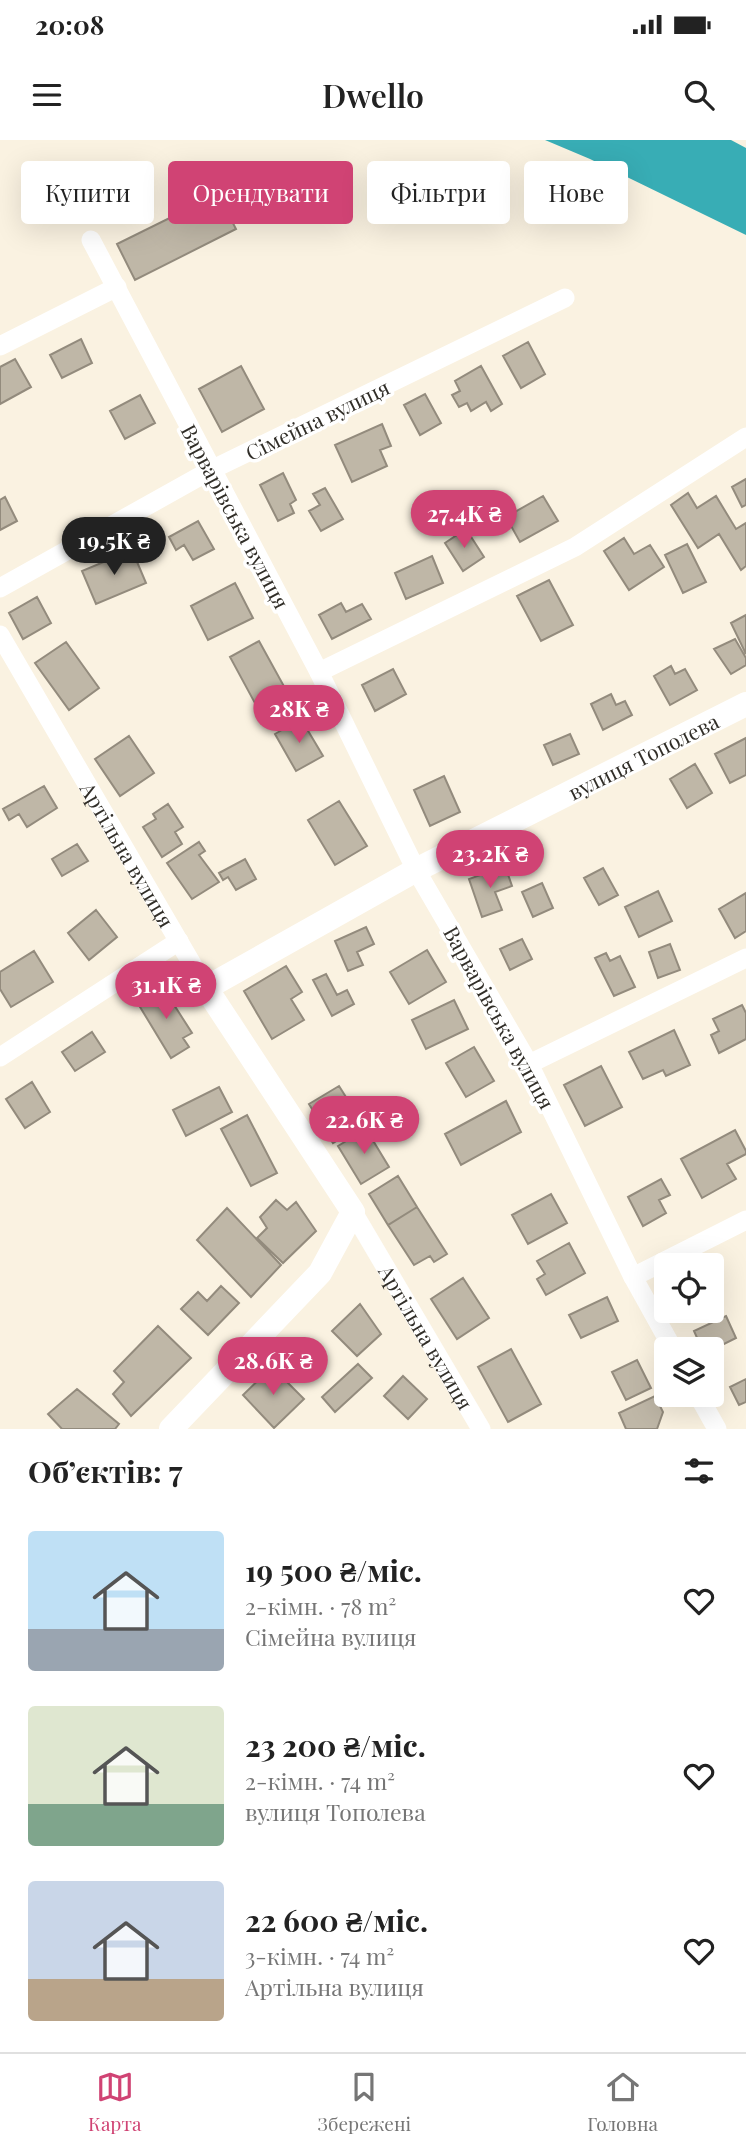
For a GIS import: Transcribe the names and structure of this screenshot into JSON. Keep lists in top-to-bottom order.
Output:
{
  "streets": {
    "street": [
      "Сімейна вулиця",
      "Варварівська вулиця",
      "вулиця Тополева",
      "Артільна вулиця"
    ]
  },
  "crossings": [
    ["Сімейна вулиця", "Варварівська вулиця"],
    ["Варварівська вулиця", "вулиця Тополева"],
    ["вулиця Тополева", "Артільна вулиця"]
  ],
  "page": {
    "status": "20:08",
    "header": "Dwello",
    "chip": [
      "Купити",
      "Орендувати",
      "Фільтри",
      "Нове"
    ],
    "price": [
      "27.4K ₴",
      "19.5K ₴",
      "28K ₴",
      "23.2K ₴",
      "31.1K ₴",
      "22.6K ₴",
      "28.6K ₴"
    ],
    "heading": "Об’єктів: 7",
    "list": [
      {
        "name": "19 500 ₴/міс.",
        "note": "2-кімн. · 78 m² · Сімейна вулиця"
      },
      {
        "name": "23 200 ₴/міс.",
        "note": "2-кімн. · 74 m² · вулиця Тополева"
      },
      {
        "name": "22 600 ₴/міс.",
        "note": "3-кімн. · 74 m² · Артільна вулиця"
      }
    ],
    "tabs": ["Карта", "Збережені", "Головна"]
  }
}
